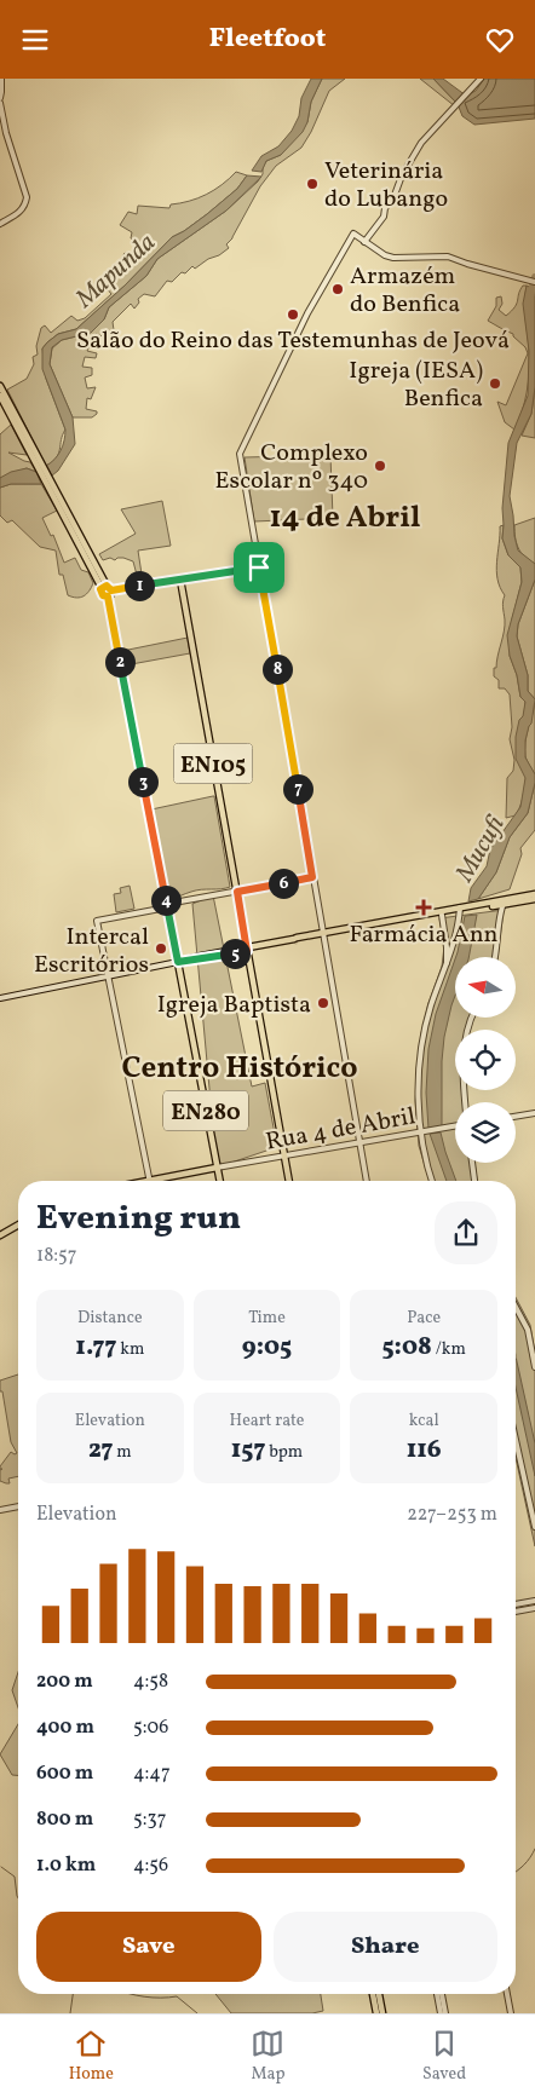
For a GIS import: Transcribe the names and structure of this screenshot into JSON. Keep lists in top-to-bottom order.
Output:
{
  "streets": {
    "main road": ["EN105", "EN280", "Rua 4 de Abril"]
  },
  "crossings": [
    ["EN105", "EN280"],
    ["EN280", "Rua 4 de Abril"]
  ],
  "districts": ["14 de Abril", "Centro Histórico"],
  "water": ["Mapunda", "Mucufi"],
  "places": {
    "other": [
      "Veterinária do Lubango",
      "Armazém do Benfica",
      "Salão do Reino das Testemunhas de Jeová",
      "Igreja (IESA) Benfica",
      "Complexo Escolar nº 340",
      "Intercal Escritórios",
      "Igreja Baptista"
    ],
    "health": ["Farmácia Ann"]
  },
  "north": "left",
  "page": {
    "header": "Fleetfoot",
    "pins": [
      "1",
      "2",
      "8",
      "3",
      "7",
      "6",
      "4",
      "5"
    ],
    "heading": ["Evening run", "18:57"],
    "stats": [
      ["Distance", "1.77 km"],
      ["Time", "9:05"],
      ["Pace", "5:08 /km"],
      ["Elevation", "27 m"],
      ["Heart rate", "157 bpm"],
      ["kcal", "116"]
    ],
    "chart": ["Elevation", "227–253 m"],
    "list": [
      {
        "name": "200 m",
        "note": "4:58"
      },
      {
        "name": "400 m",
        "note": "5:06"
      },
      {
        "name": "600 m",
        "note": "4:47"
      },
      {
        "name": "800 m",
        "note": "5:37"
      },
      {
        "name": "1.0 km",
        "note": "4:56"
      }
    ],
    "buttons": ["Save", "Share"],
    "tabs": ["Home", "Map", "Saved"]
  }
}
